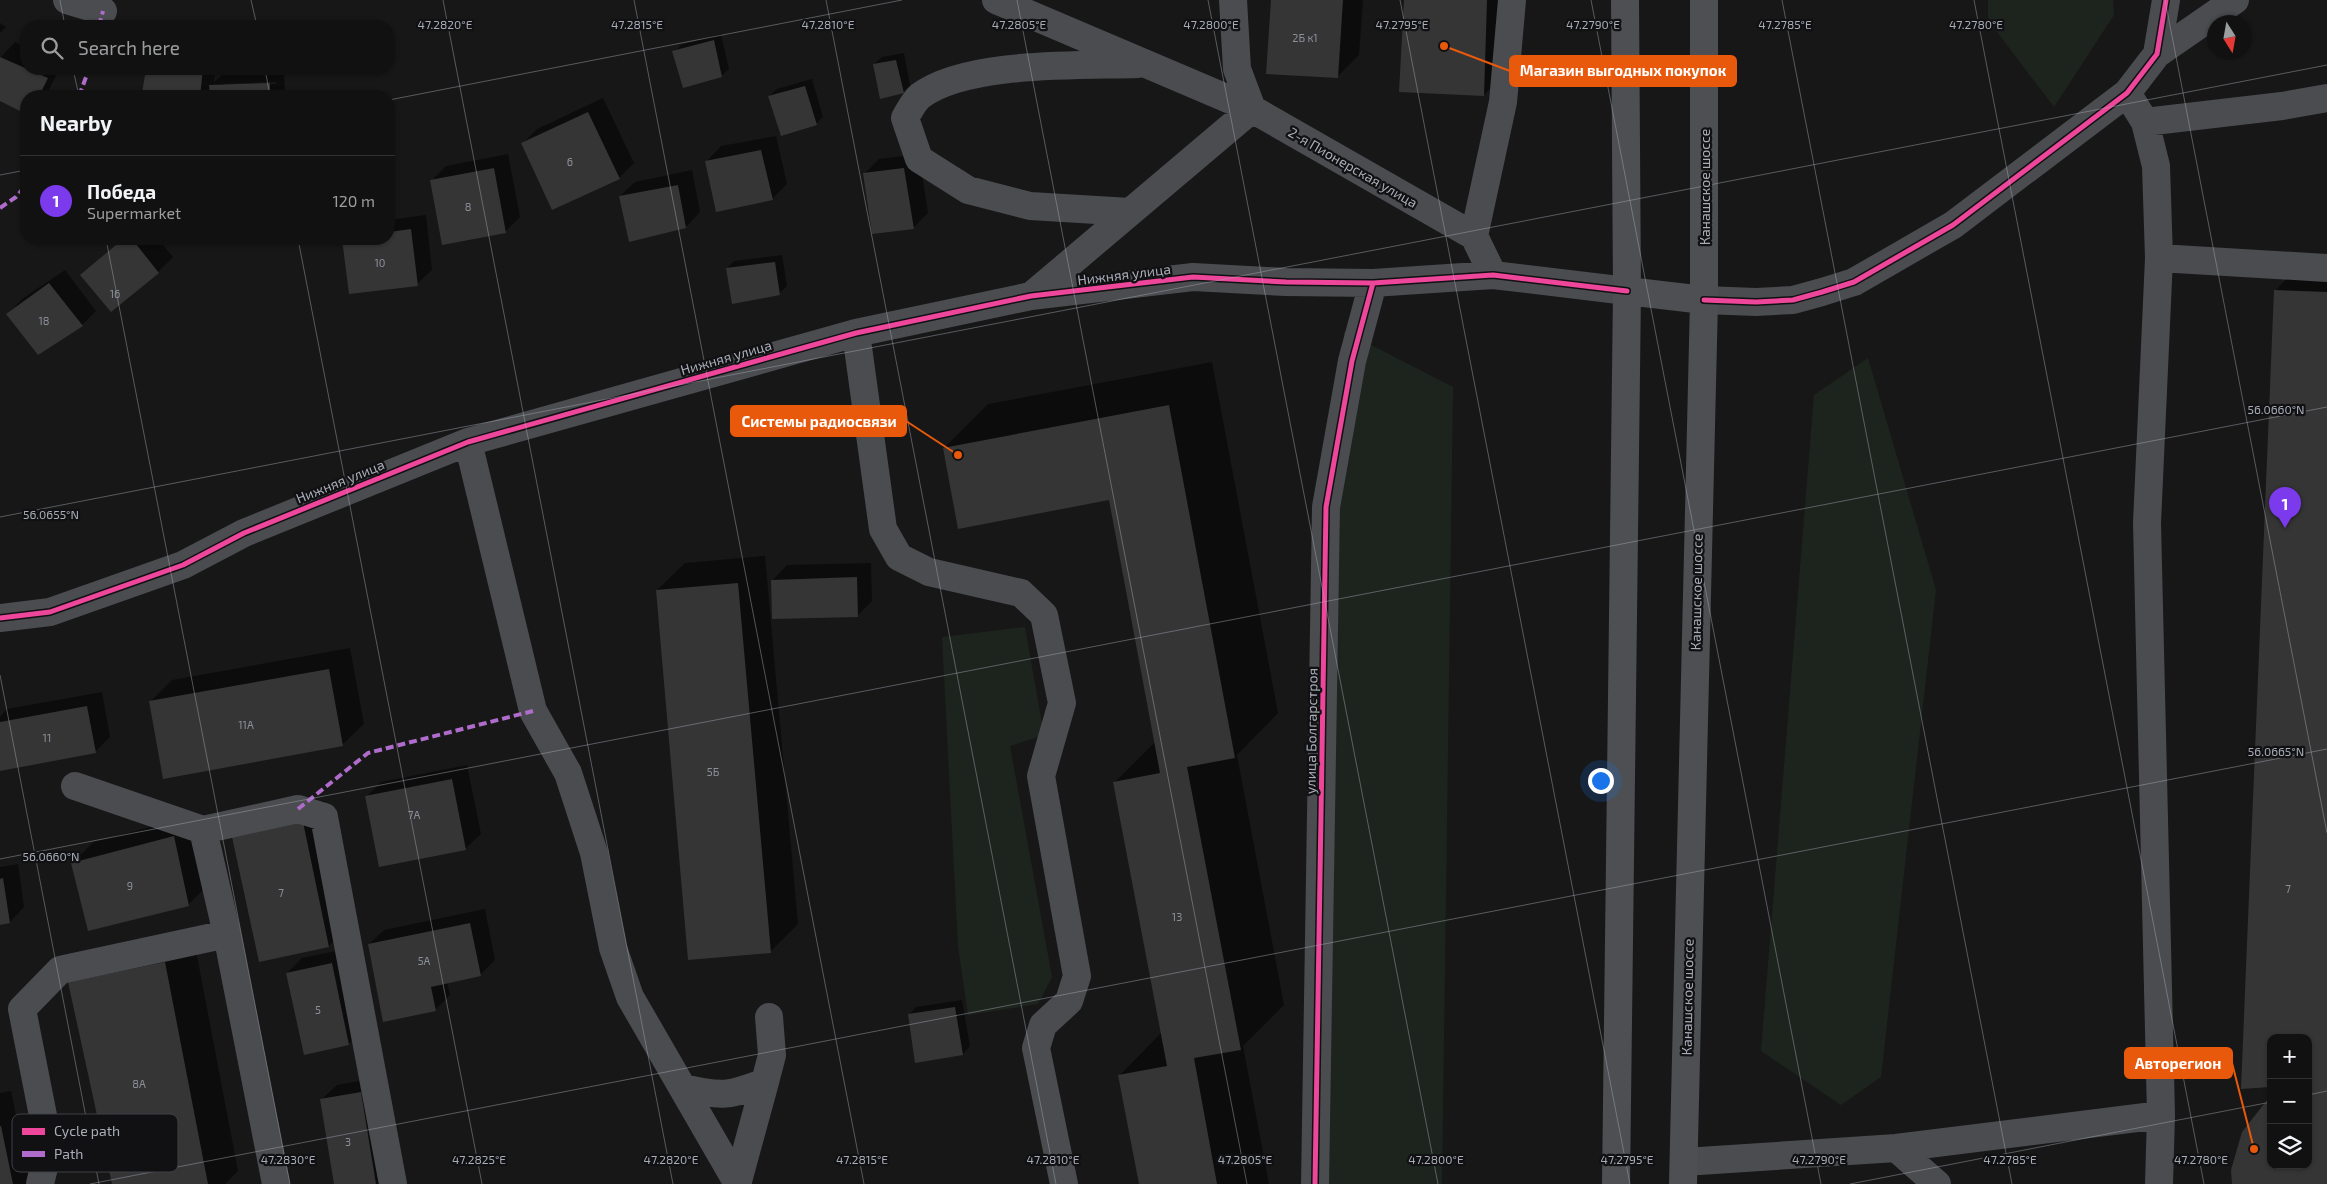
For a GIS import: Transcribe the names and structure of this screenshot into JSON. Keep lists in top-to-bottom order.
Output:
{
  "streets": {
    "main road": ["Канашское шоссе"],
    "street": ["2-я Пионерская улица", "Нижняя улица", "улица Болгарстроя"]
  },
  "crossings": [
    ["Нижняя улица", "улица Болгарстроя"]
  ],
  "places": ["Магазин выгодных покупок", "Системы радиосвязи", "Авторегион"],
  "house_numbers": [
    "2Б к1",
    "6",
    "8",
    "10",
    "16",
    "18",
    "11А",
    "11",
    "5Б",
    "7А",
    "9",
    "7",
    "7",
    "13",
    "5А",
    "5",
    "8А",
    "3"
  ],
  "legend": ["Cycle path", "Path"],
  "north": "bottom",
  "page": {
    "search": "Search here",
    "heading": "Nearby",
    "list": [
      {
        "mark": "1",
        "name": "Победа",
        "note": "Supermarket",
        "value": "120 m"
      }
    ],
    "pins": "1",
    "map_buttons": ["+", "−"]
  },
  "coordinates": [
    "47.2820°E",
    "47.2815°E",
    "47.2810°E",
    "47.2805°E",
    "47.2800°E",
    "47.2795°E",
    "47.2790°E",
    "47.2785°E",
    "47.2780°E",
    "56.0660°N",
    "56.0655°N",
    "56.0665°N",
    "47.2830°E",
    "47.2825°E"
  ]
}
